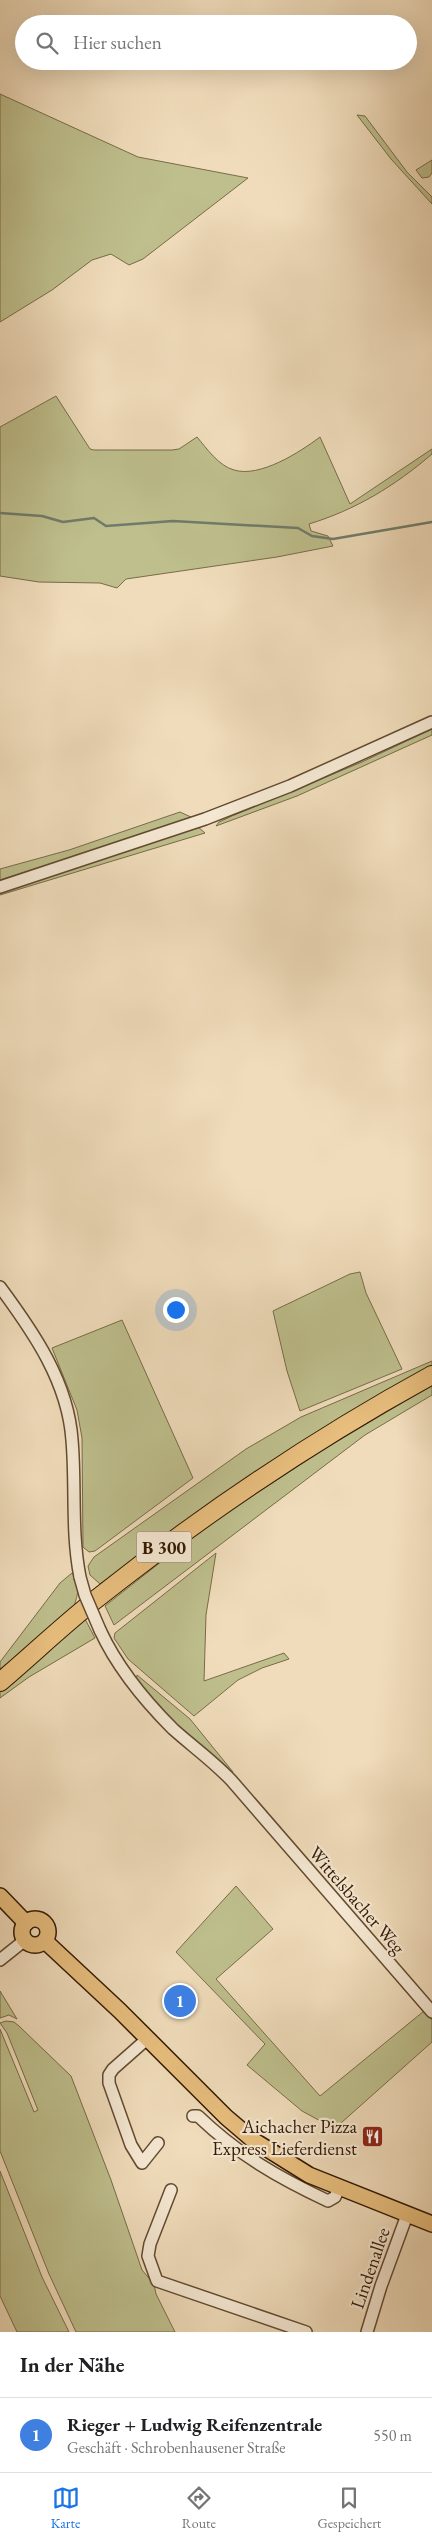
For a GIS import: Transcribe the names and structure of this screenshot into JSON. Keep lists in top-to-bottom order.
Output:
{
  "streets": {
    "highway": ["B 300"],
    "street": ["Wittelsbacher Weg", "Lindenallee"]
  },
  "places": {
    "restaurant": ["Aichacher Pizza Express Lieferdienst"]
  },
  "page": {
    "search": "Hier suchen",
    "pins": "1",
    "heading": "In der Nähe",
    "list": [
      {
        "mark": "1",
        "name": "Rieger + Ludwig Reifenzentrale",
        "note": "Geschäft · Schrobenhausener Straße",
        "value": "550 m"
      }
    ],
    "nav": ["Karte", "Route", "Gespeichert"]
  }
}
